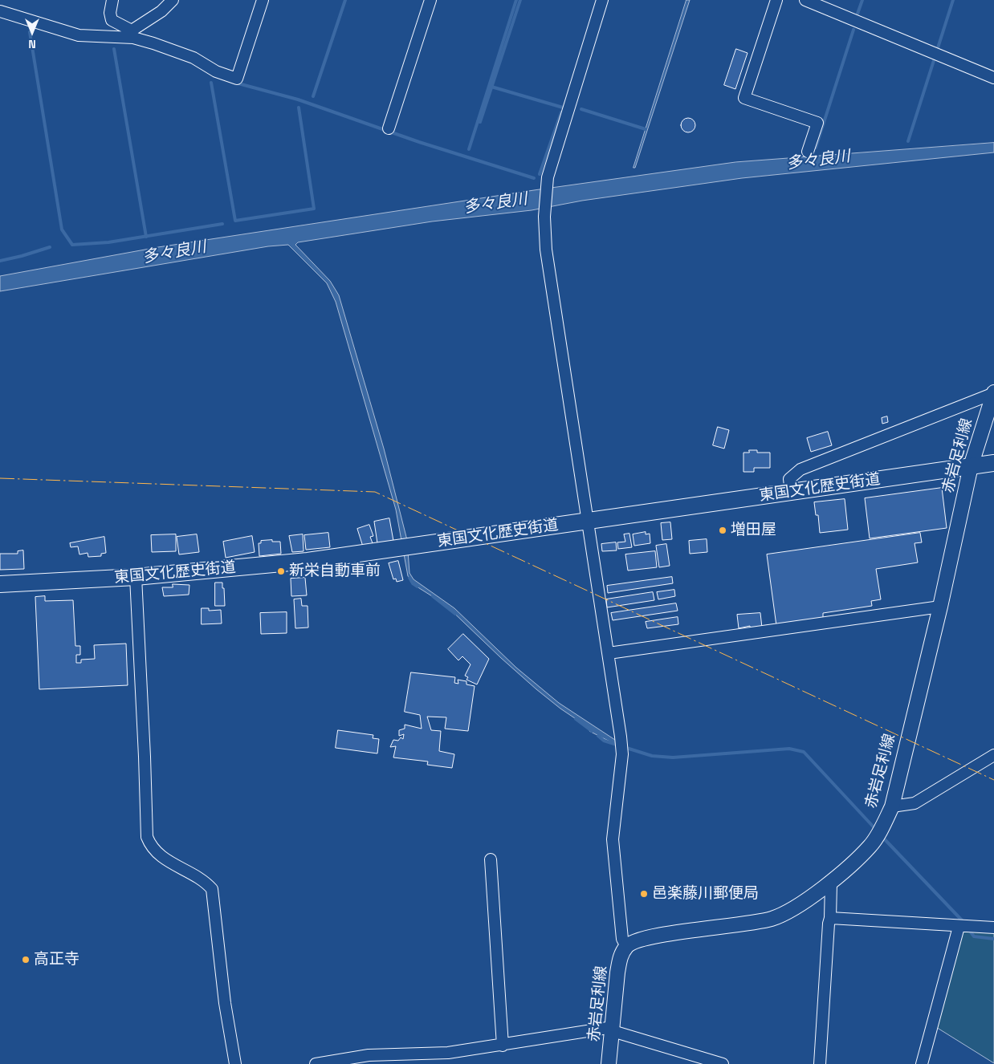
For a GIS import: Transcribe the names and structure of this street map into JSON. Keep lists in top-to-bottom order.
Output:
{
  "streets": {
    "highway": ["東国文化歴史街道"],
    "main road": ["赤岩足利線"]
  },
  "crossings": [
    ["赤岩足利線", "東国文化歴史街道"]
  ],
  "water": ["多々良川"],
  "places": [
    "増田屋",
    "新栄自動車前",
    "邑楽藤川郵便局",
    "高正寺"
  ],
  "north": "bottom"
}
